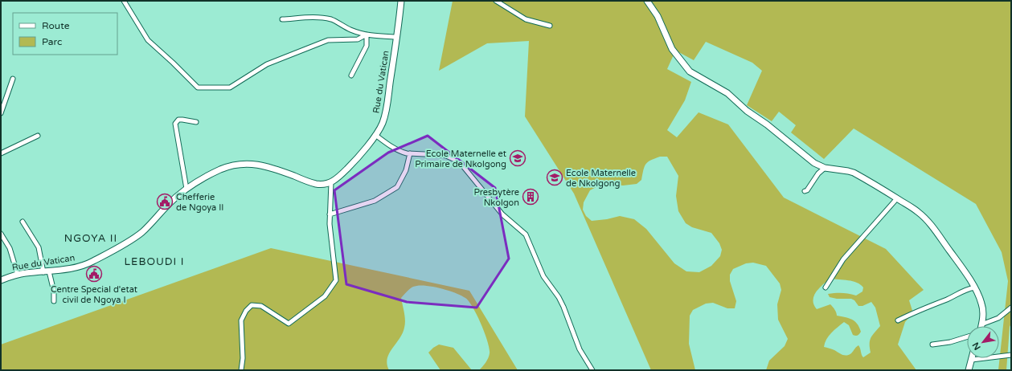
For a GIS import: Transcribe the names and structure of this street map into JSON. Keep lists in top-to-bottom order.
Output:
{
  "streets": {
    "street": ["Rue du Vatican"]
  },
  "districts": ["NGOYA II", "LEBOUDI I"],
  "places": {
    "school or university": ["Ecole Maternelle et Primaire de Nkolgong", "Ecole Maternelle de Nkolgong"],
    "building": ["Presbytère Nkolgon"],
    "public building": ["Chefferie de Ngoya II", "Centre Special d'etat civil de Ngoya I"]
  },
  "legend": ["Route", "Parc"],
  "north": "bottom left"
}
